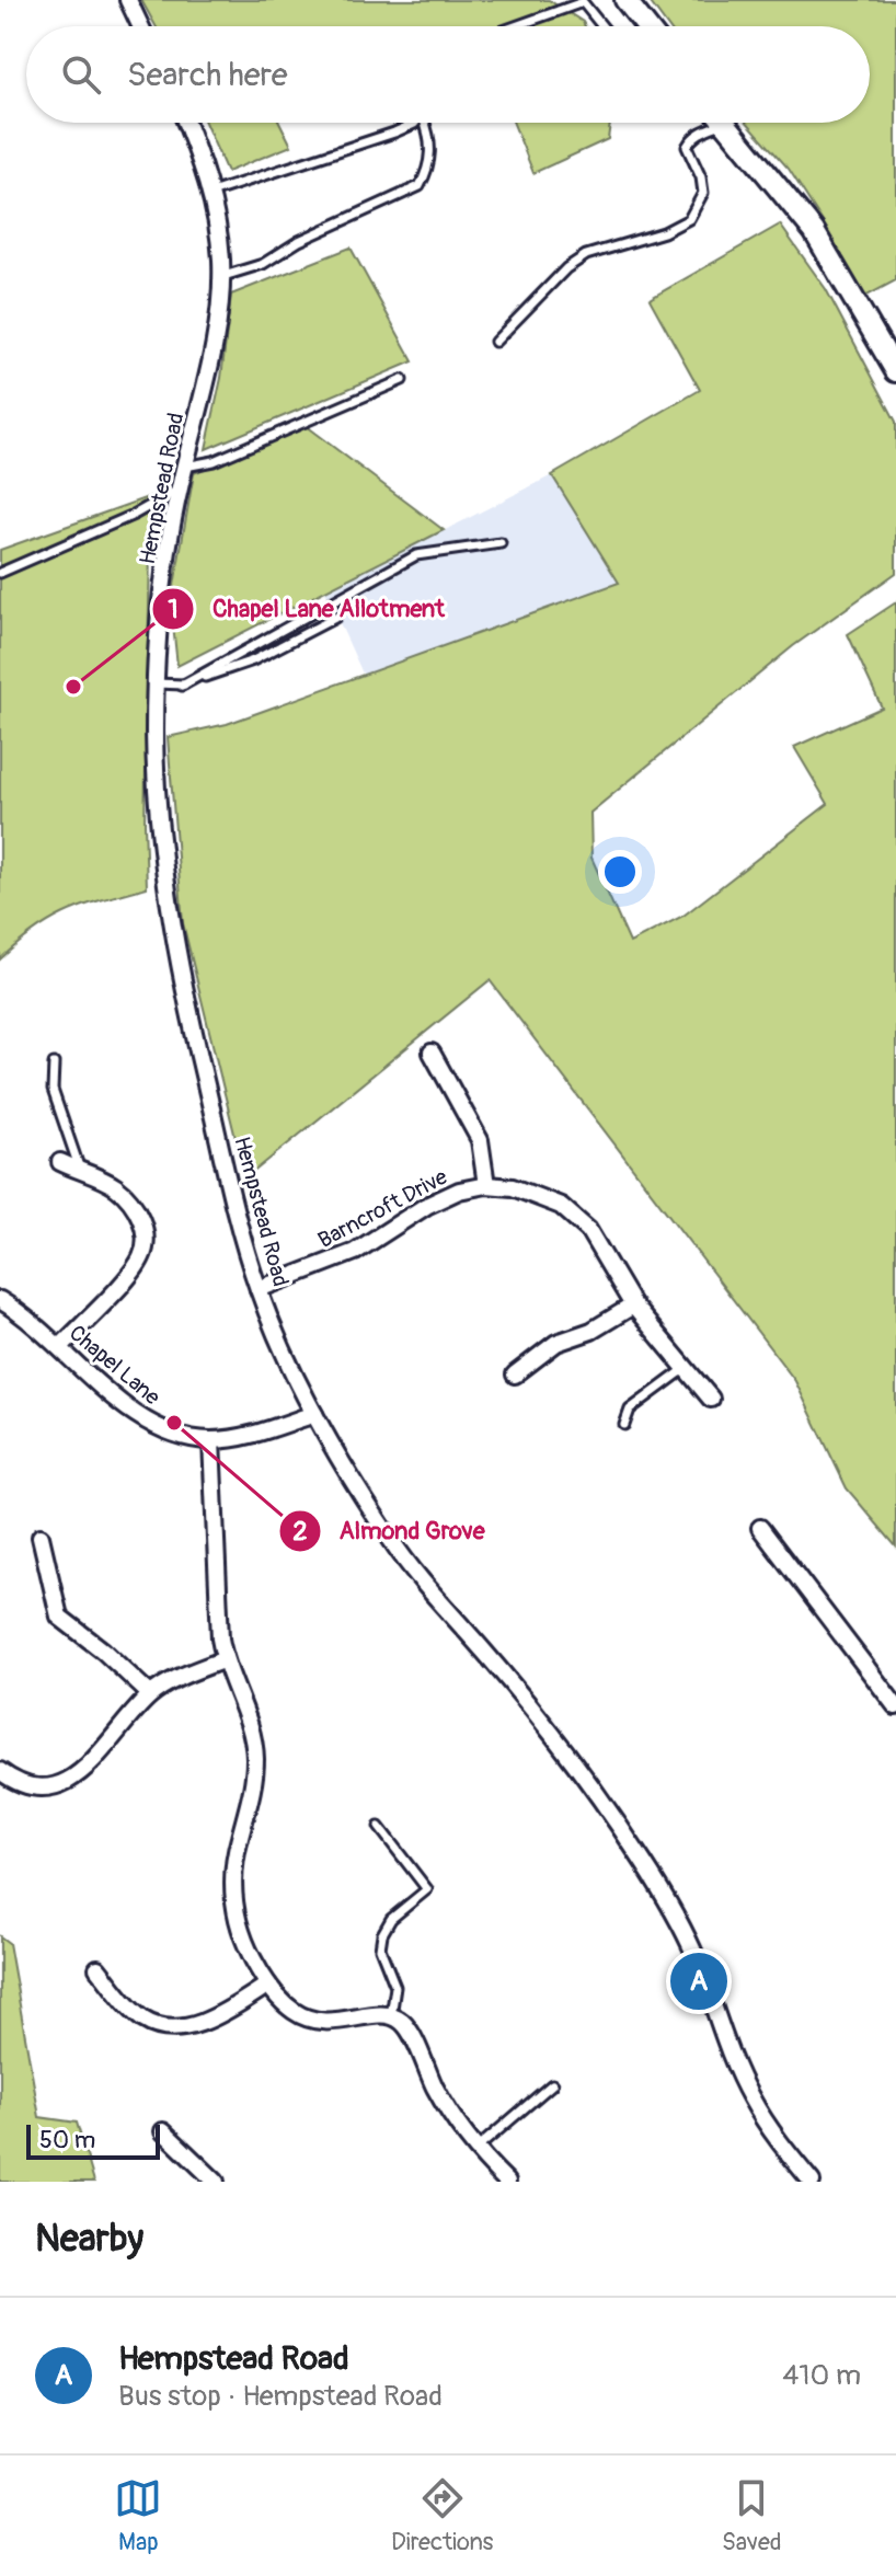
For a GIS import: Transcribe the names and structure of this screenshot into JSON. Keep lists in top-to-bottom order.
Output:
{
  "streets": {
    "street": ["Hempstead Road", "Barncroft Drive", "Chapel Lane"]
  },
  "crossings": [
    ["Hempstead Road", "Barncroft Drive"],
    ["Hempstead Road", "Chapel Lane"]
  ],
  "places": ["Chapel Lane Allotment", "Almond Grove"],
  "scale_bar": "50 m",
  "page": {
    "search": "Search here",
    "pins": "A",
    "scale": "50 m",
    "heading": "Nearby",
    "list": [
      {
        "mark": "A",
        "name": "Hempstead Road",
        "note": "Bus stop · Hempstead Road",
        "value": "410 m"
      }
    ],
    "nav": ["Map", "Directions", "Saved"]
  }
}
